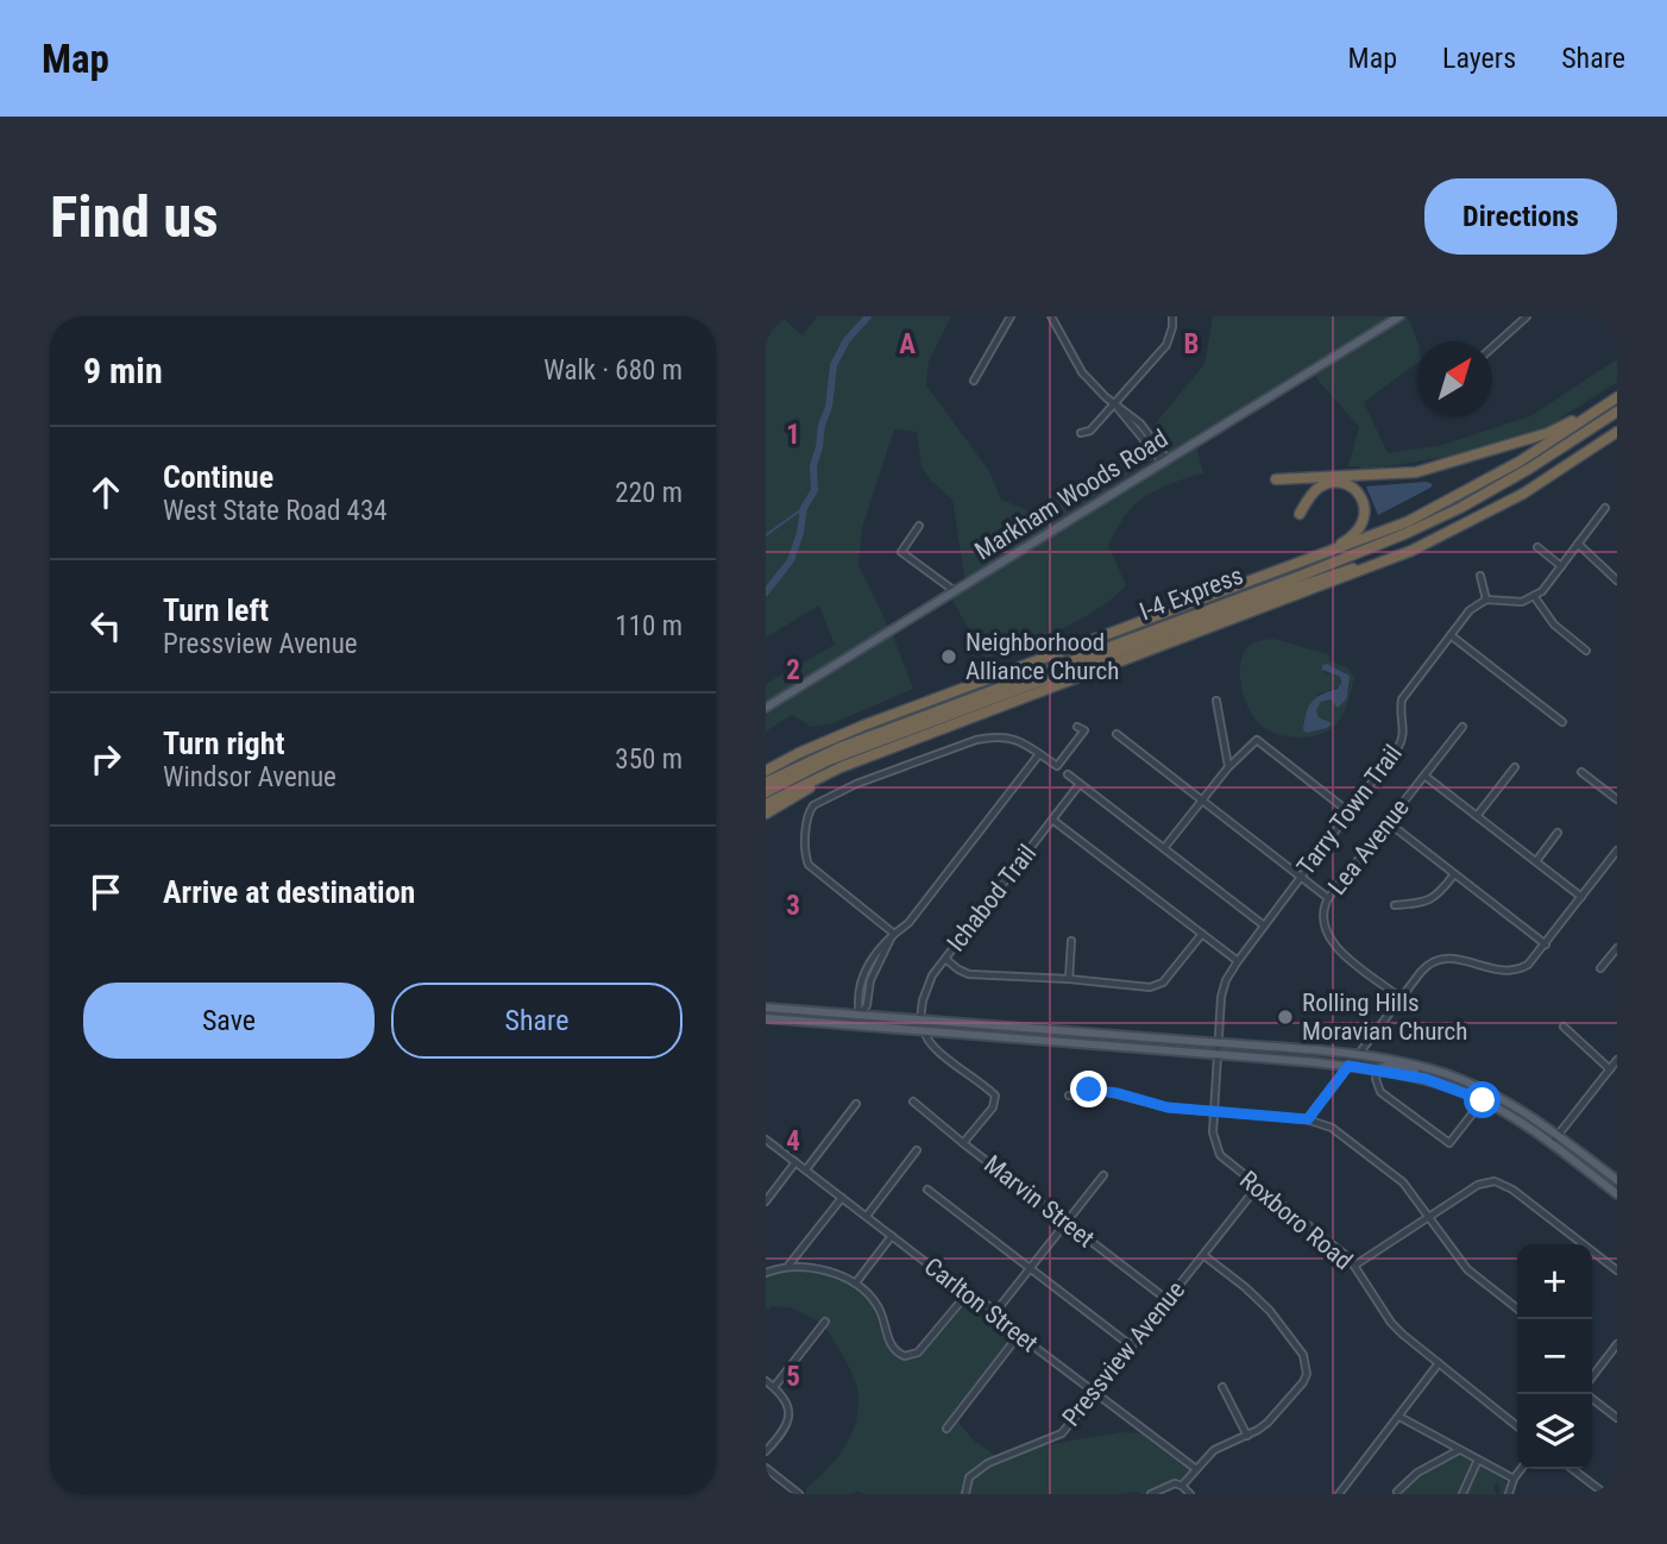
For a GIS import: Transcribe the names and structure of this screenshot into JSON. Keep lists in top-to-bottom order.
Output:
{
  "streets": {
    "highway": ["I-4 Express"],
    "main road": ["Markham Woods Road"],
    "street": [
      "Tarry Town Trail",
      "Lea Avenue",
      "Ichabod Trail",
      "Marvin Street",
      "Roxboro Road",
      "Carlton Street",
      "Pressview Avenue"
    ]
  },
  "crossings": [
    ["Tarry Town Trail", "Roxboro Road"],
    ["Marvin Street", "Pressview Avenue"],
    ["Roxboro Road", "Pressview Avenue"],
    ["Carlton Street", "Pressview Avenue"]
  ],
  "places": ["Neighborhood Alliance Church", "Rolling Hills Moravian Church"],
  "north": "top right",
  "page": {
    "header": "Map",
    "nav": ["Map", "Layers", "Share"],
    "buttons": [
      "Directions",
      ["Save", "Share"]
    ],
    "title": "Find us",
    "heading": ["9 min", "Walk · 680 m"],
    "list": [
      ["Continue", "West State Road 434", "220 m"],
      ["Turn left", "Pressview Avenue", "110 m"],
      ["Turn right", "Windsor Avenue", "350 m"],
      "Arrive at destination"
    ],
    "map_buttons": ["+", "−"]
  },
  "grid": {
    "columns": ["A", "B"],
    "rows": [
      "1",
      "2",
      "3",
      "4",
      "5"
    ]
  }
}
